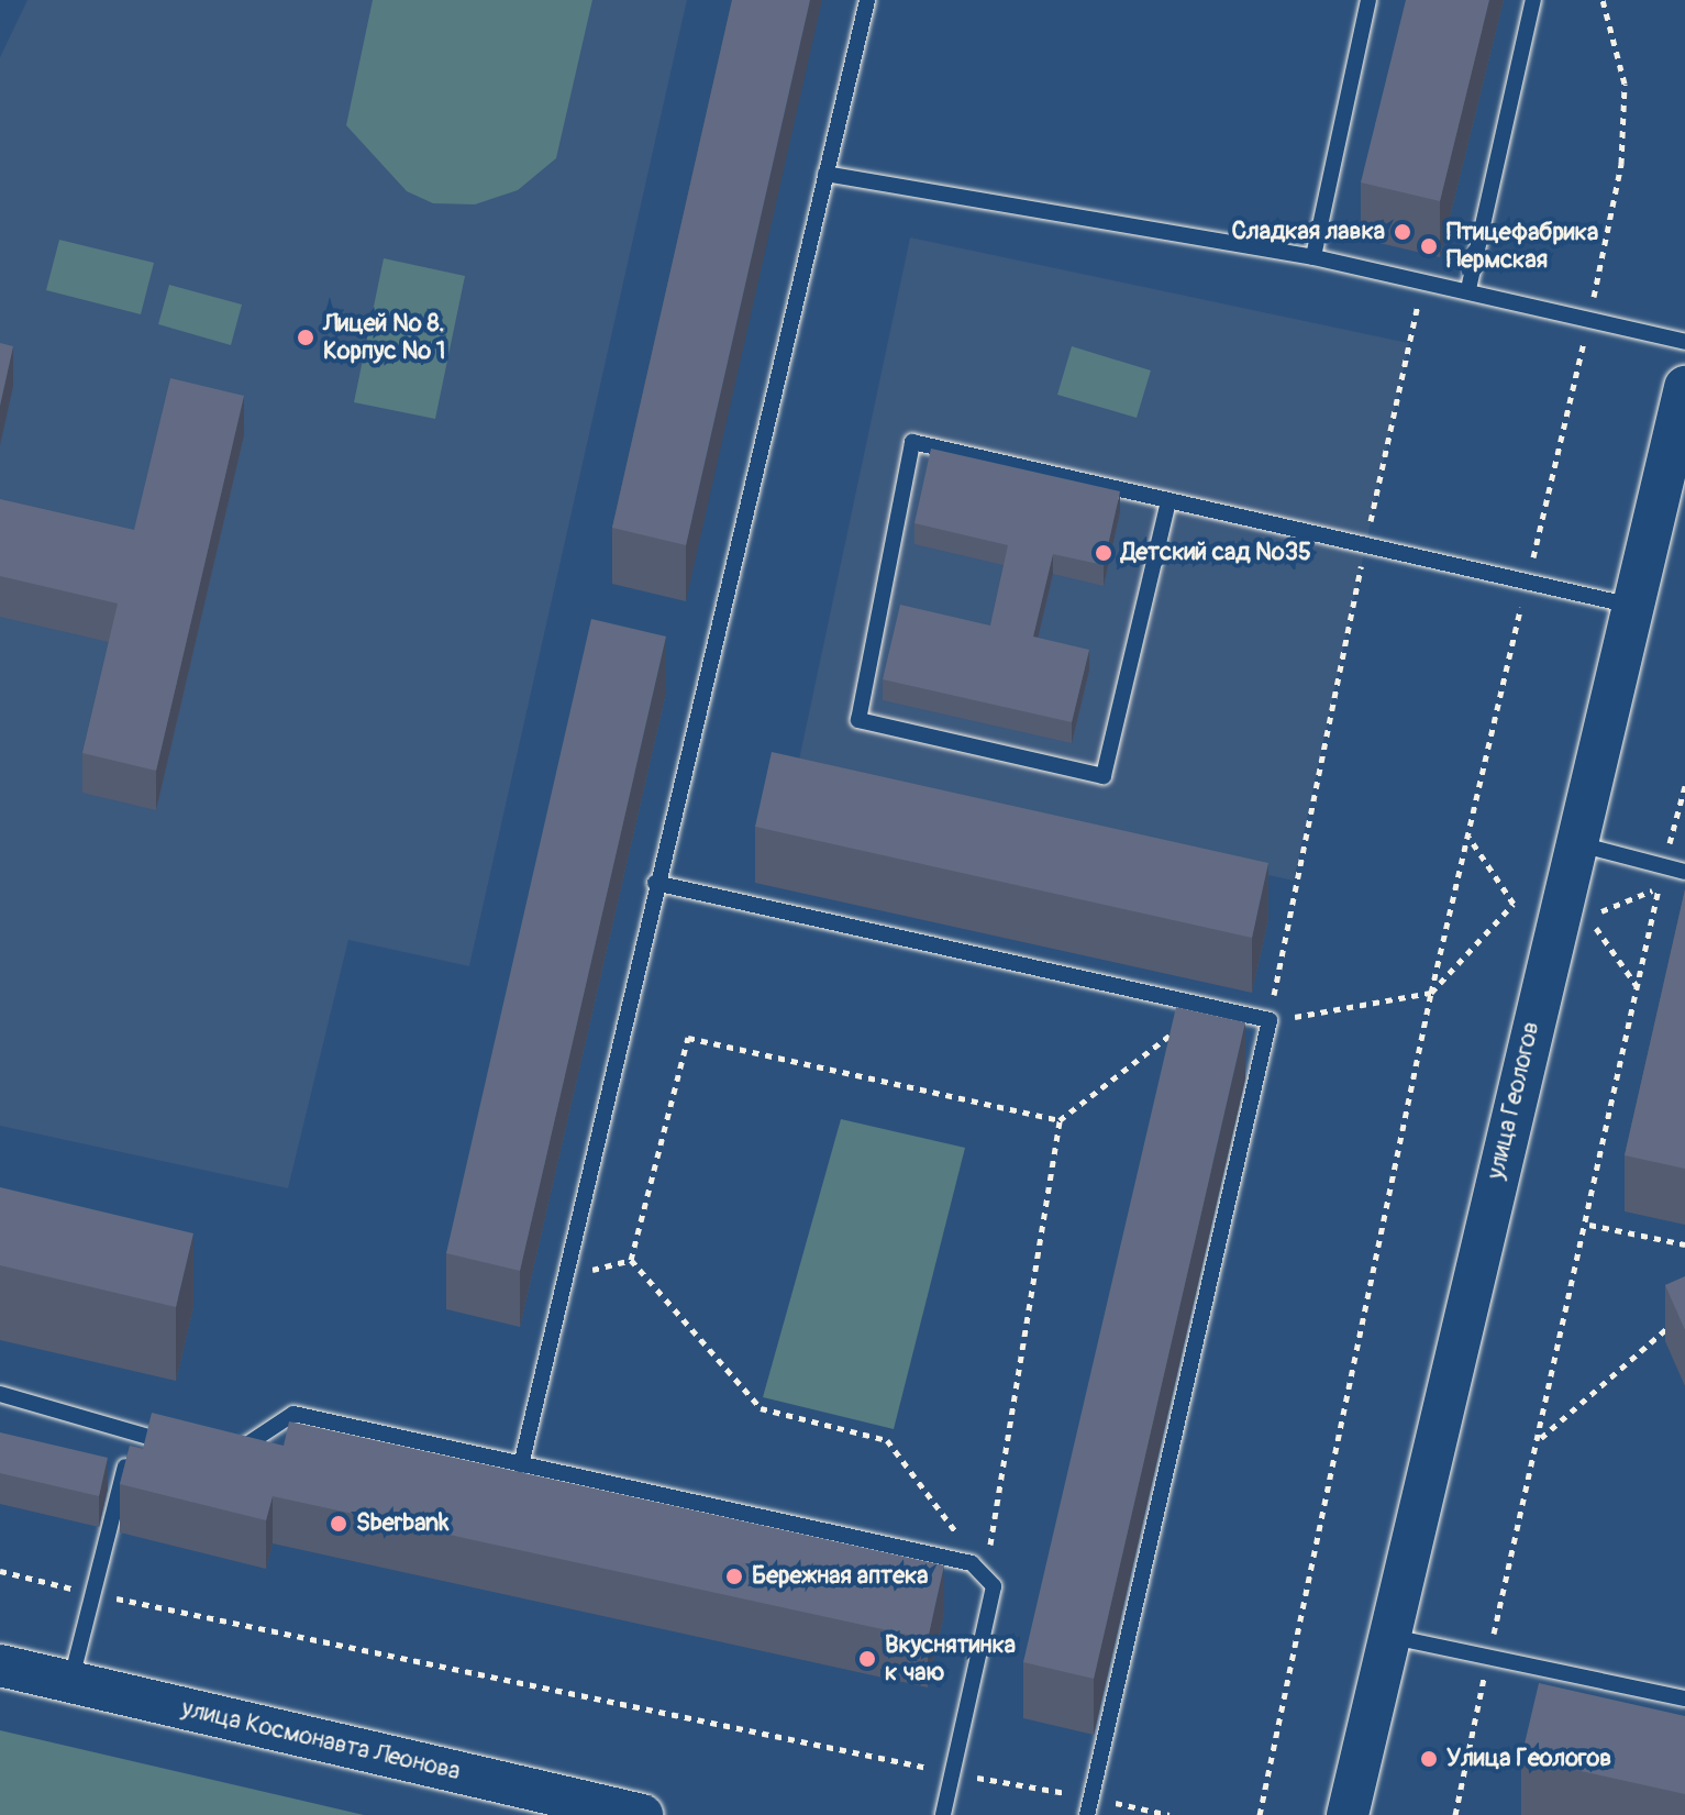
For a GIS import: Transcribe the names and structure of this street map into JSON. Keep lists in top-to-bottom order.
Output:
{
  "streets": {
    "street": ["улица Геологов", "улица Космонавта Леонова"]
  },
  "places": [
    "Сладкая лавка",
    "Птицефабрика Пермская",
    "Лицей № 8. Корпус № 1",
    "Детский сад №35",
    "Sberbank",
    "Бережная аптека",
    "Вкуснятинка к чаю",
    "Улица Геологов"
  ]
}
